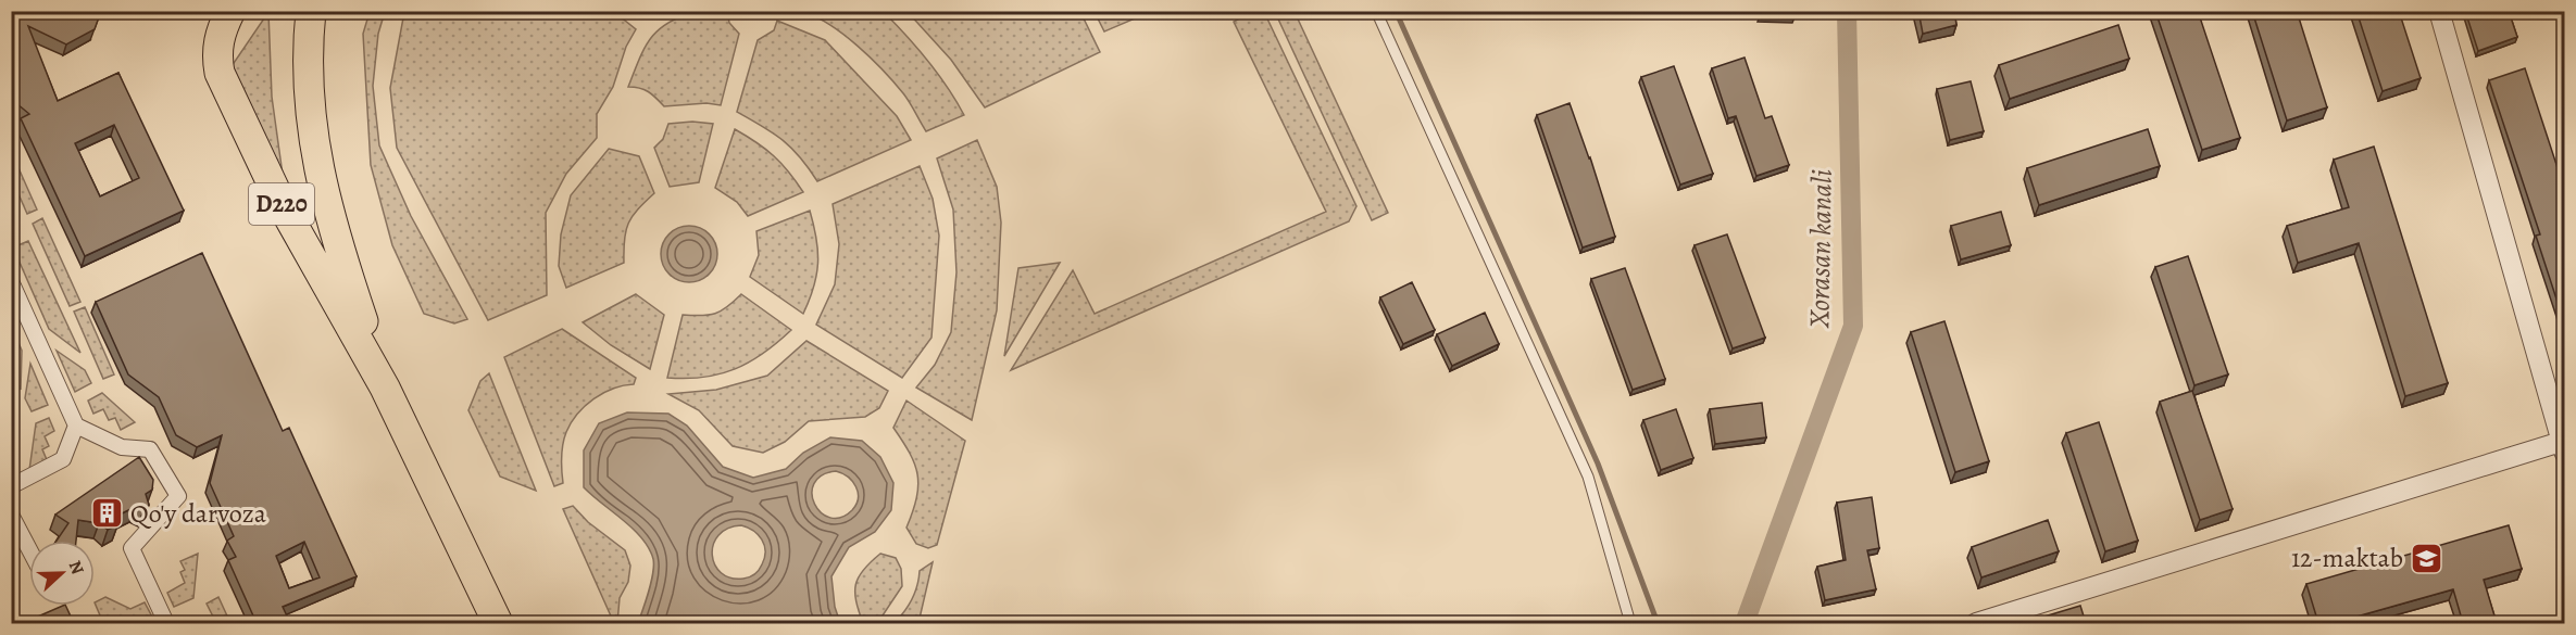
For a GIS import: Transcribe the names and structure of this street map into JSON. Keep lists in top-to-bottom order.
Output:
{
  "streets": {
    "main road": ["D220"]
  },
  "water": ["Xorasan kanali"],
  "places": {
    "building": ["Qo'y darvoza"],
    "school or university": ["12-maktab"]
  },
  "north": "right"
}
